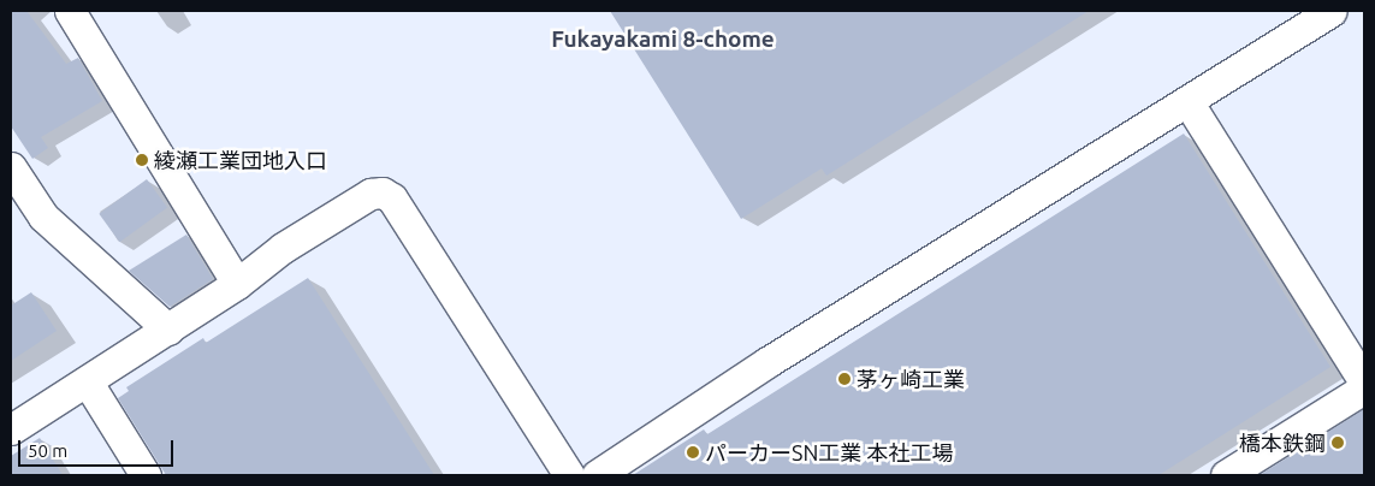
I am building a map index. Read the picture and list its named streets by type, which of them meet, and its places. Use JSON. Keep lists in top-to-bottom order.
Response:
{
  "districts": ["Fukayakami 8-chome"],
  "places": [
    "綾瀬工業団地入口",
    "茅ヶ崎工業",
    "橋本鉄鋼",
    "パーカーSN工業 本社工場"
  ],
  "scale_bar": "50 m"
}
